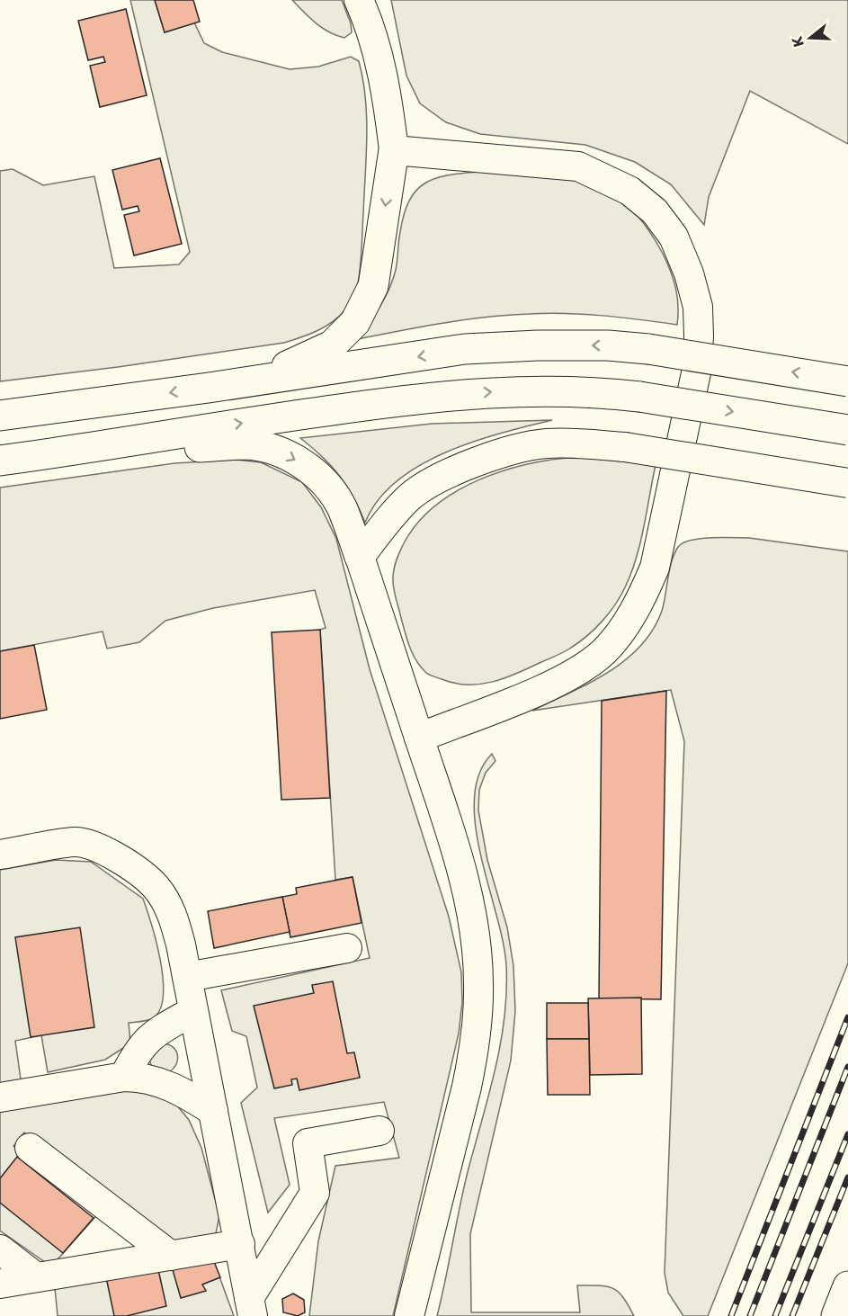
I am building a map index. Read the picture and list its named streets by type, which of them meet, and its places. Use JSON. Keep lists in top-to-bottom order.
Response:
{
  "north": "left"
}
